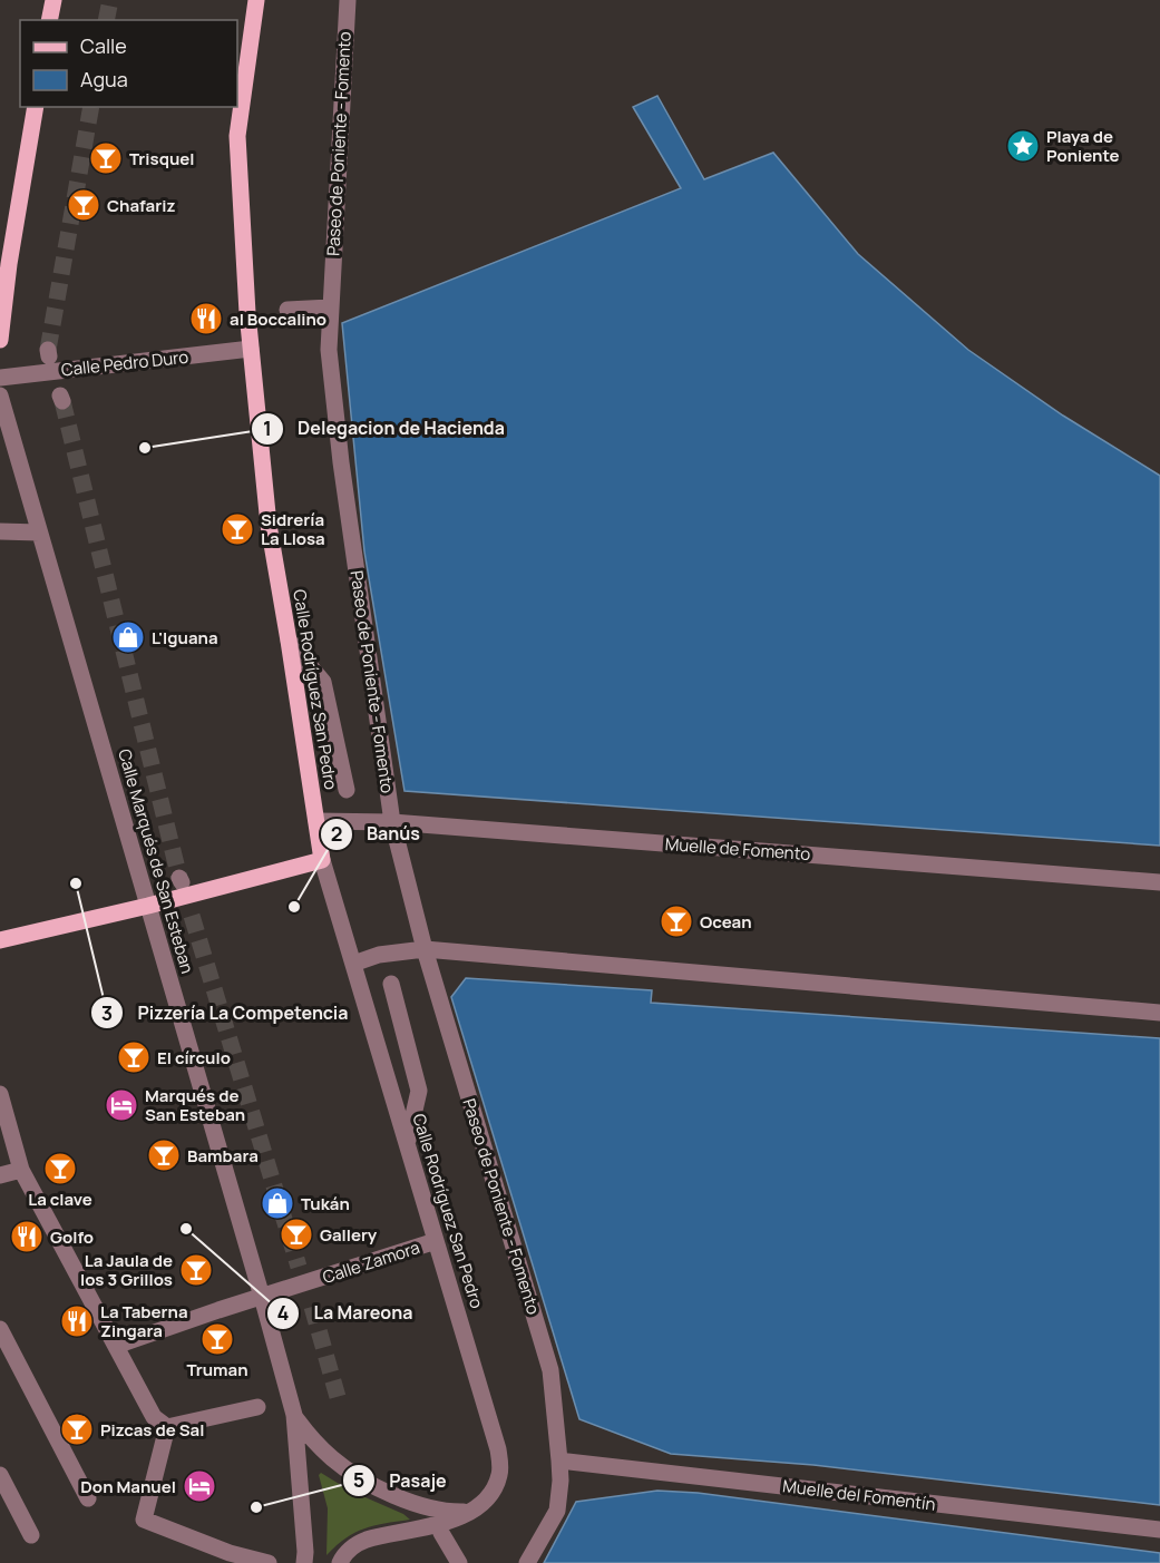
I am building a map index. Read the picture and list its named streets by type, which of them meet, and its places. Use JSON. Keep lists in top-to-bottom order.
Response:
{
  "streets": {
    "main road": ["Calle Rodríguez San Pedro"],
    "street": [
      "Paseo de Poniente - Fomento",
      "Calle Pedro Duro",
      "Muelle de Fomento",
      "Calle Marqués de San Esteban",
      "Calle Zamora",
      "Muelle del Fomentín"
    ]
  },
  "crossings": [
    ["Paseo de Poniente - Fomento", "Muelle de Fomento"],
    ["Paseo de Poniente - Fomento", "Muelle del Fomentín"],
    ["Calle Pedro Duro", "Calle Rodríguez San Pedro"],
    ["Calle Rodríguez San Pedro", "Muelle de Fomento"],
    ["Calle Rodríguez San Pedro", "Calle Marqués de San Esteban"],
    ["Calle Rodríguez San Pedro", "Calle Zamora"],
    ["Calle Marqués de San Esteban", "Calle Zamora"]
  ],
  "places": {
    "place": ["Playa de Poniente"],
    "bar": [
      "Trisquel",
      "Chafariz",
      "Sidrería La Llosa",
      "Ocean",
      "El círculo",
      "Bambara",
      "La clave",
      "Gallery",
      "La Jaula de los 3 Grillos",
      "Truman",
      "Pizcas de Sal"
    ],
    "restaurant": ["al Boccalino", "Golfo", "La Taberna Zingara"],
    "other": [
      "Delegacion de Hacienda",
      "Pizzería La Competencia",
      "Banús",
      "La Mareona",
      "Pasaje"
    ],
    "shop": ["L'Iguana", "Tukán"],
    "hotel": ["Marqués de San Esteban", "Don Manuel"]
  },
  "legend": ["Calle", "Agua"]
}
